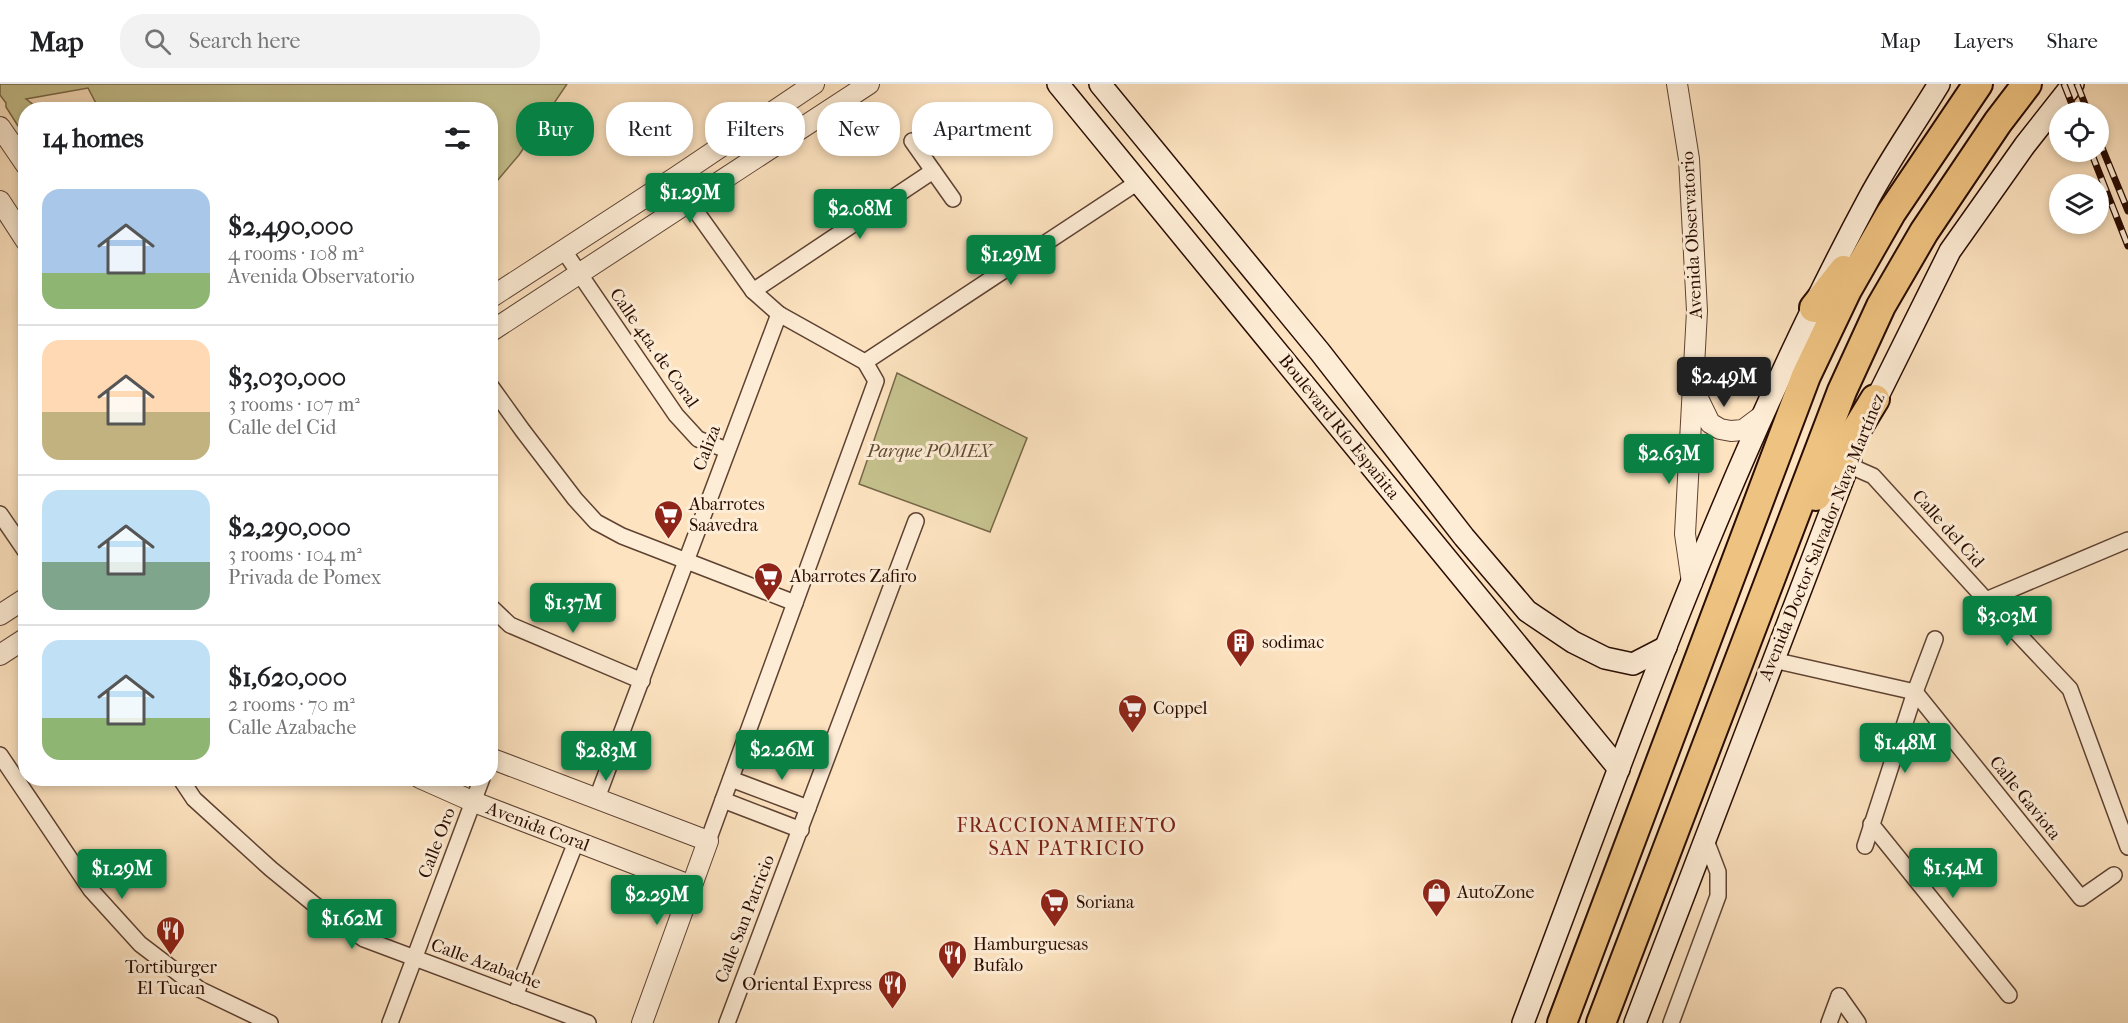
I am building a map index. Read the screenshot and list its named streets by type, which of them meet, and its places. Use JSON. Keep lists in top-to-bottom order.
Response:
{
  "streets": {
    "highway": ["Avenida Doctor Salvador Nava Martínez"],
    "main road": ["Boulevard Río Españita"],
    "street": [
      "Avenida Observatorio",
      "Calle 4ta. de Coral",
      "Caliza",
      "Calle del Cid",
      "Calle Gaviota",
      "Avenida Coral",
      "Calle Oro",
      "Calle San Patricio",
      "Calle Azabache"
    ]
  },
  "crossings": [
    ["Calle 4ta. de Coral", "Caliza"],
    ["Calle del Cid", "Avenida Doctor Salvador Nava Martínez"],
    ["Avenida Coral", "Calle Oro"],
    ["Calle Oro", "Calle Azabache"]
  ],
  "districts": ["FRACCIONAMIENTO SAN PATRICIO"],
  "parks": ["Parque POMEX"],
  "places": {
    "supermarket": [
      "Abarrotes Saavedra",
      "Abarrotes Zafiro",
      "Coppel",
      "Soriana"
    ],
    "building": ["sodimac"],
    "shop": ["AutoZone"],
    "restaurant": ["Tortiburger El Tucan", "Hamburguesas Bufalo", "Oriental Express"]
  },
  "page": {
    "header": "Map",
    "search": "Search here",
    "nav": ["Map", "Layers", "Share"],
    "chip": [
      "Buy",
      "Rent",
      "Filters",
      "New",
      "Apartment"
    ],
    "heading": "14 homes",
    "price": [
      "$1.29M",
      "$2.08M",
      "$1.29M",
      "$2.49M",
      "$2.63M",
      "$1.37M",
      "$3.03M",
      "$1.48M",
      "$2.26M",
      "$2.83M",
      "$1.54M",
      "$1.29M",
      "$2.29M",
      "$1.62M"
    ],
    "list": [
      {
        "name": "$2,490,000",
        "note": "4 rooms · 108 m² · Avenida Observatorio"
      },
      {
        "name": "$3,030,000",
        "note": "3 rooms · 107 m² · Calle del Cid"
      },
      {
        "name": "$2,290,000",
        "note": "3 rooms · 104 m² · Privada de Pomex"
      },
      {
        "name": "$1,620,000",
        "note": "2 rooms · 70 m² · Calle Azabache"
      }
    ]
  }
}
